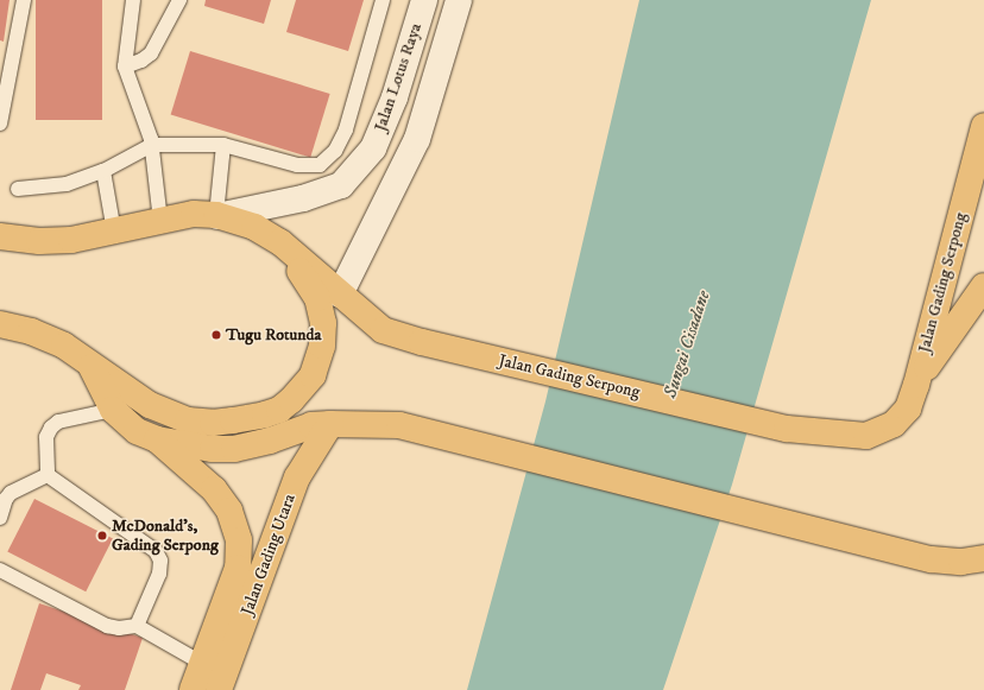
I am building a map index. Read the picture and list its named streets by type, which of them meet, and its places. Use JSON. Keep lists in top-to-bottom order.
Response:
{
  "streets": {
    "main road": ["Jalan Gading Serpong", "Jalan Gading Utara"],
    "street": ["Jalan Lotus Raya"]
  },
  "crossings": [
    ["Jalan Lotus Raya", "Jalan Gading Serpong"]
  ],
  "water": ["Sungai Cisadane"],
  "places": ["Tugu Rotunda", "McDonald's, Gading Serpong"]
}
